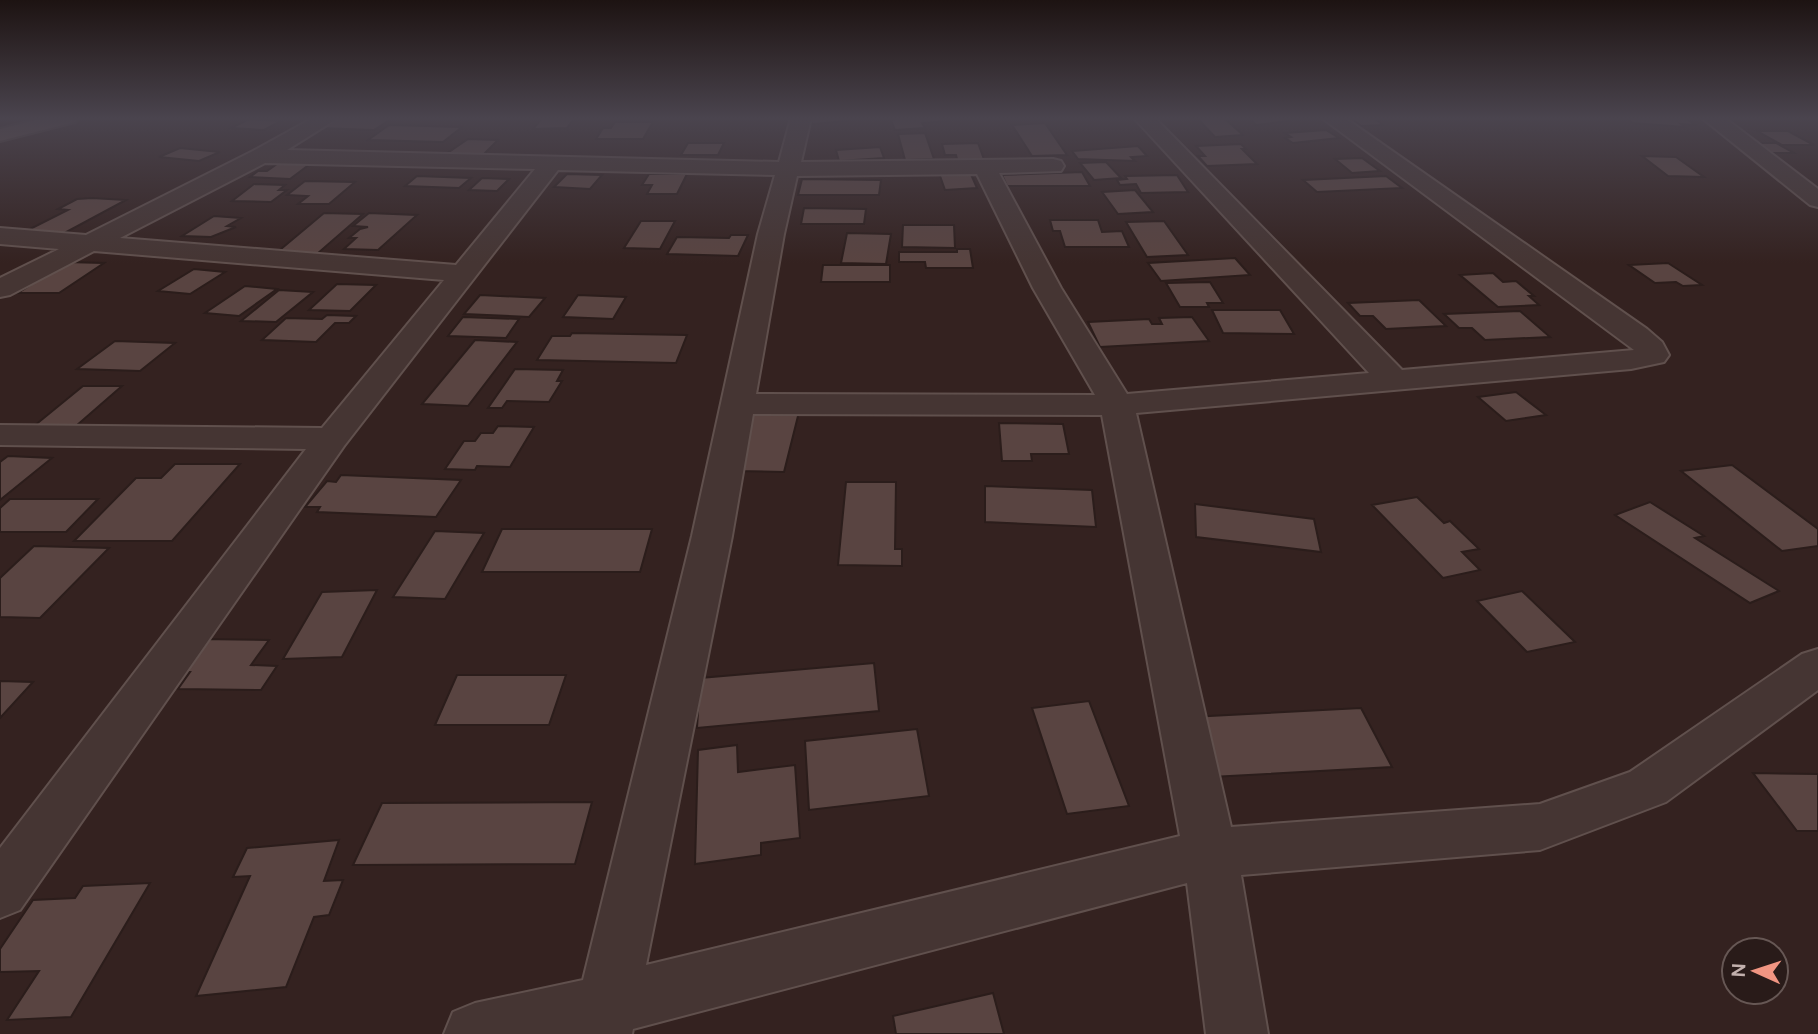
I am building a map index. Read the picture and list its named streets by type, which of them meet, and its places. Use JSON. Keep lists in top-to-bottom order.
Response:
{
  "north": "left"
}
